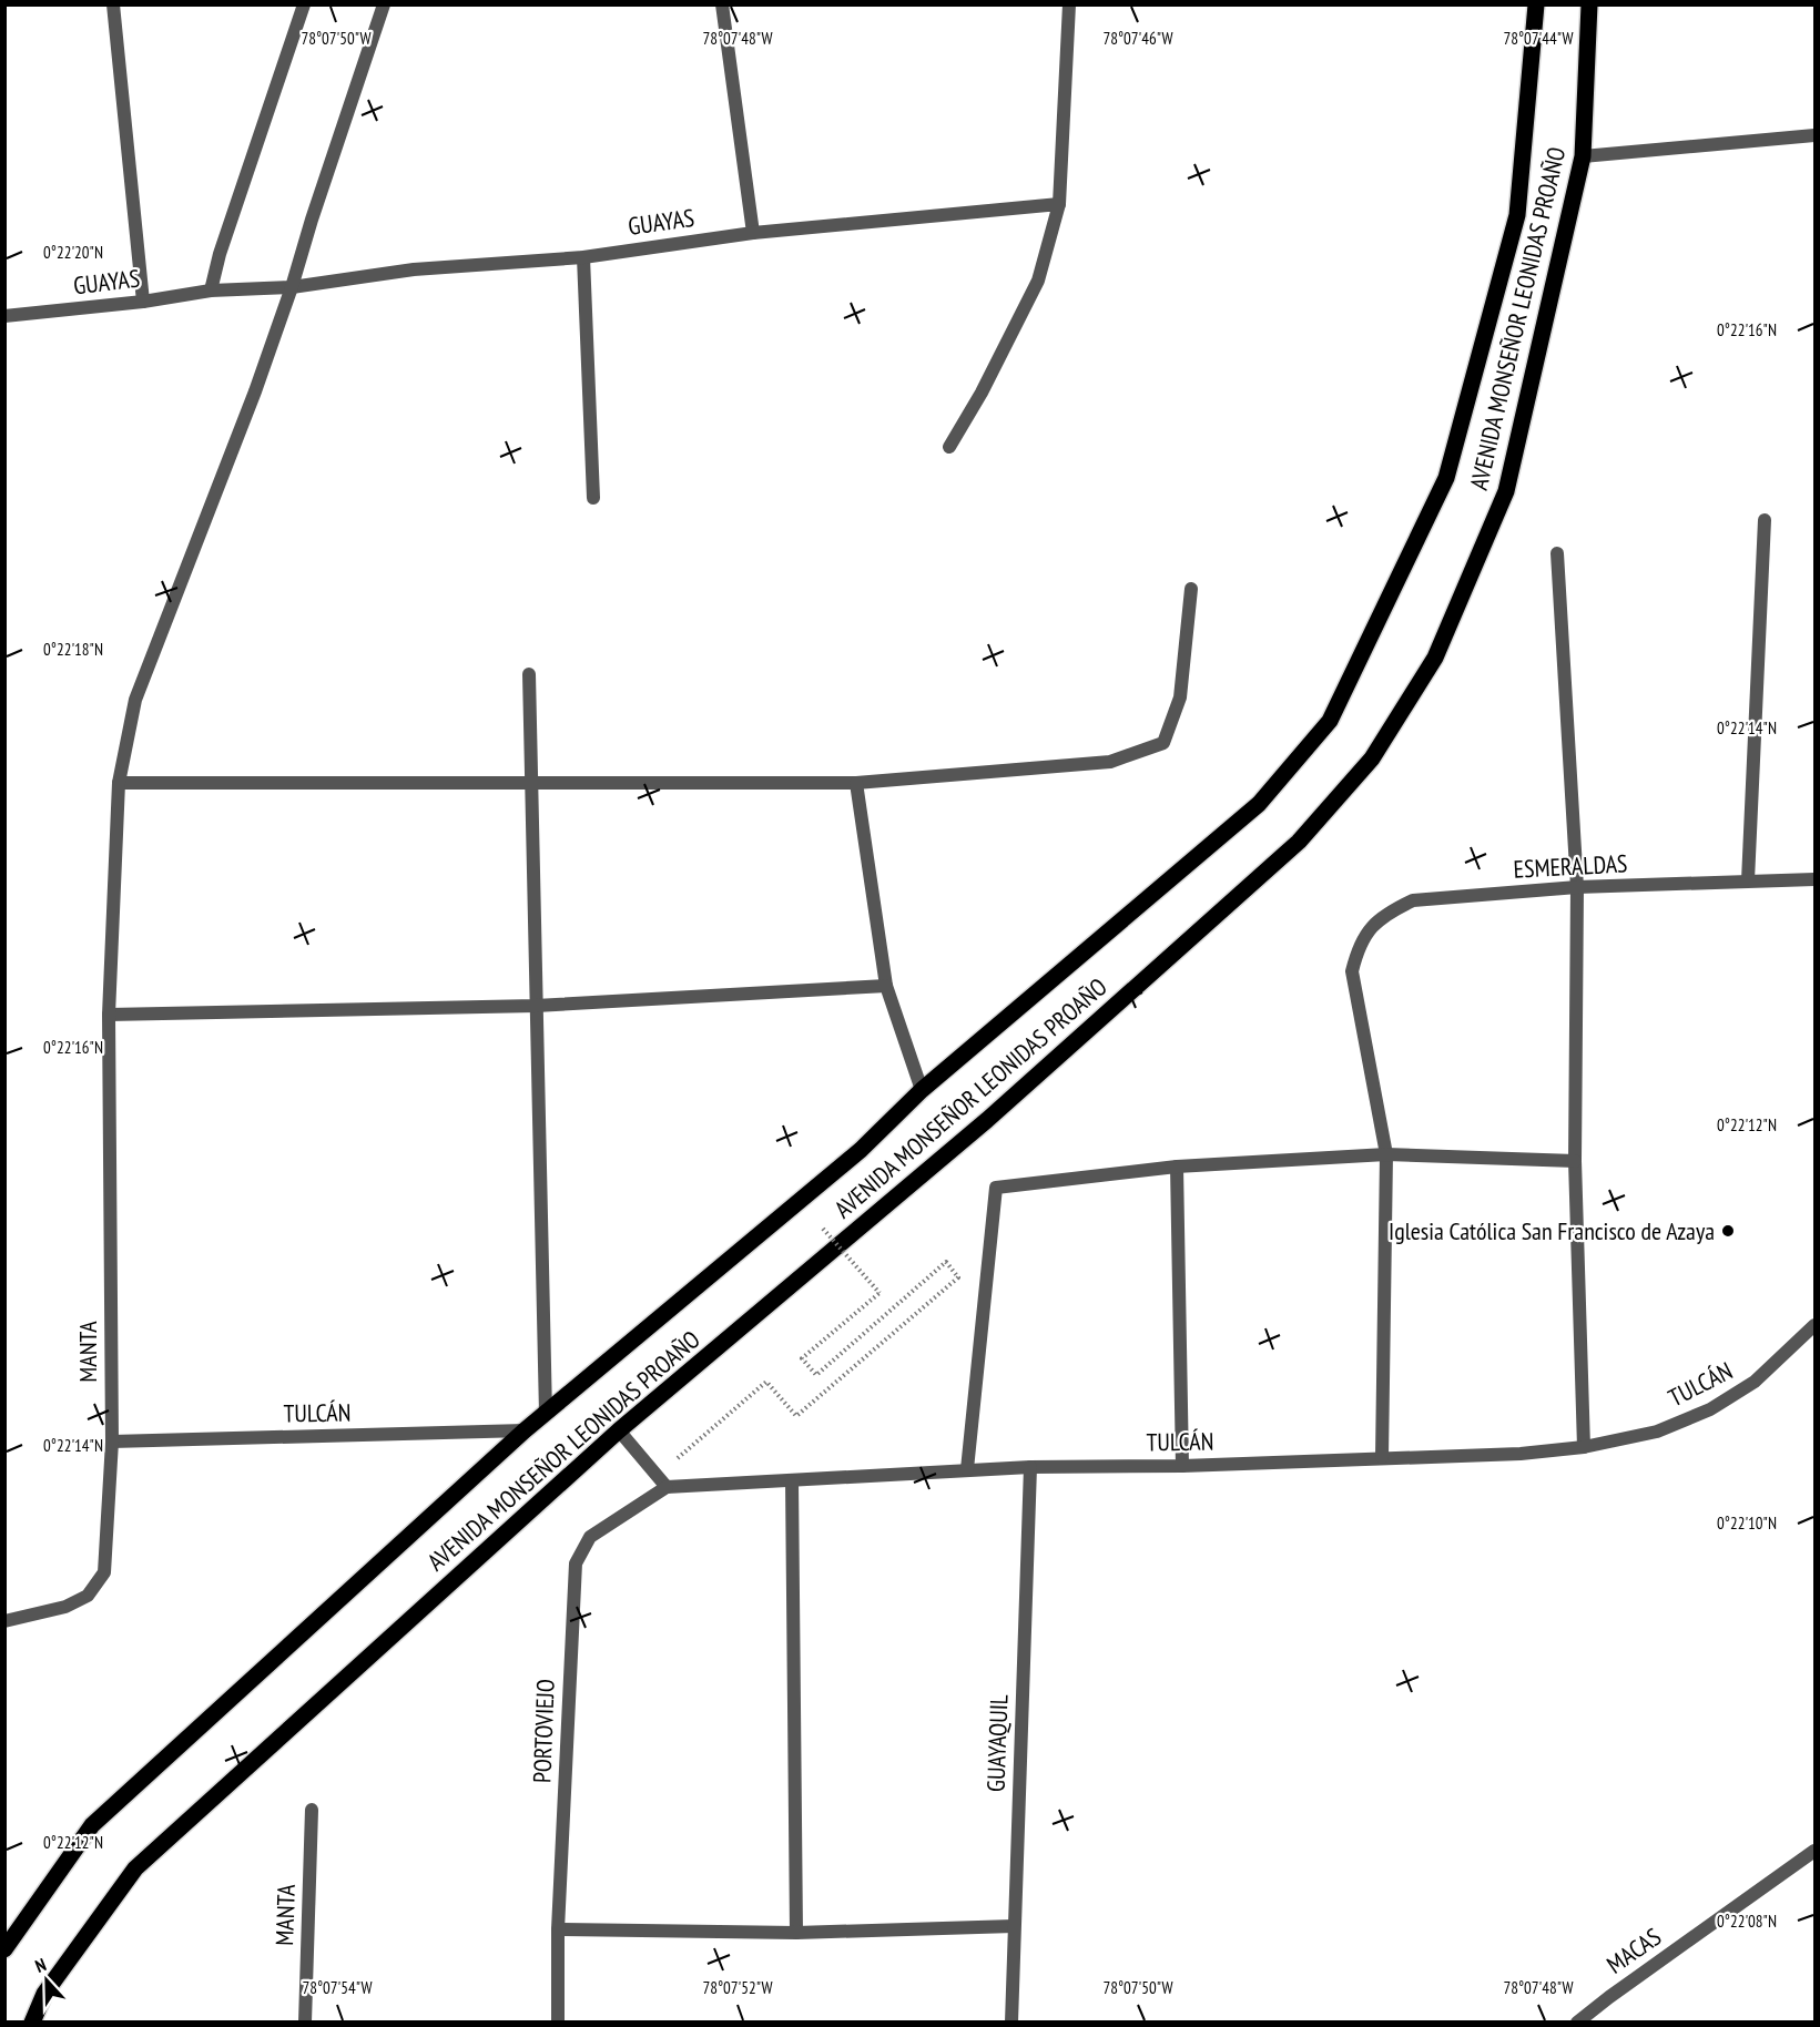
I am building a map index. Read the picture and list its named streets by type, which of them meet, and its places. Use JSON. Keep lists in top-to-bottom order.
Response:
{
  "streets": {
    "main road": ["AVENIDA MONSEÑOR LEONIDAS PROAÑO"],
    "street": [
      "GUAYAS",
      "ESMERALDAS",
      "MANTA",
      "TULCÁN",
      "PORTOVIEJO",
      "GUAYAQUIL",
      "MACAS"
    ]
  },
  "crossings": [
    ["GUAYAS", "MANTA"],
    ["AVENIDA MONSEÑOR LEONIDAS PROAÑO", "TULCÁN"],
    ["ESMERALDAS", "TULCÁN"],
    ["MANTA", "TULCÁN"],
    ["TULCÁN", "PORTOVIEJO"],
    ["TULCÁN", "GUAYAQUIL"]
  ],
  "places": ["Iglesia Católica San Francisco de Azaya"],
  "north": "top",
  "coordinates": [
    "78°07'50\"W",
    "78°07'48\"W",
    "78°07'44\"W",
    "78°07'46\"W",
    "0°22'20\"N",
    "0°22'16\"N",
    "0°22'18\"N",
    "0°22'14\"N",
    "0°22'12\"N",
    "0°22'10\"N",
    "0°22'08\"N",
    "78°07'54\"W",
    "78°07'52\"W"
  ]
}
